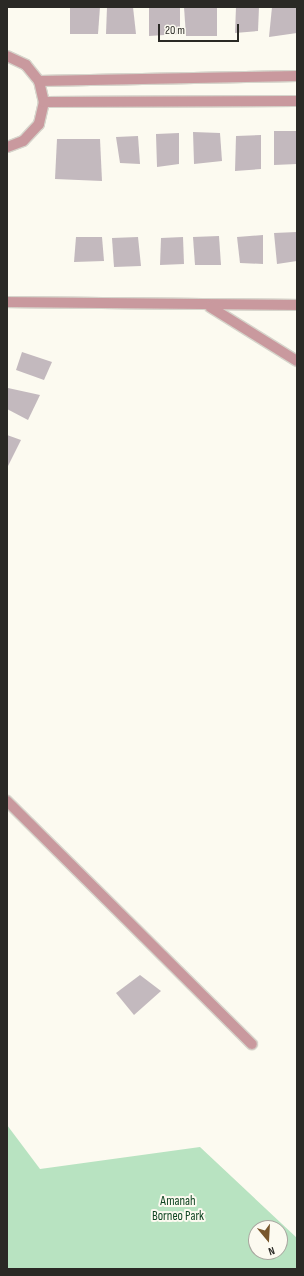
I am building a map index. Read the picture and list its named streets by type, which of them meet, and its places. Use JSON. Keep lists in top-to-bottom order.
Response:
{
  "parks": ["Amanah Borneo Park"],
  "scale_bar": "20 m",
  "north": "bottom"
}
